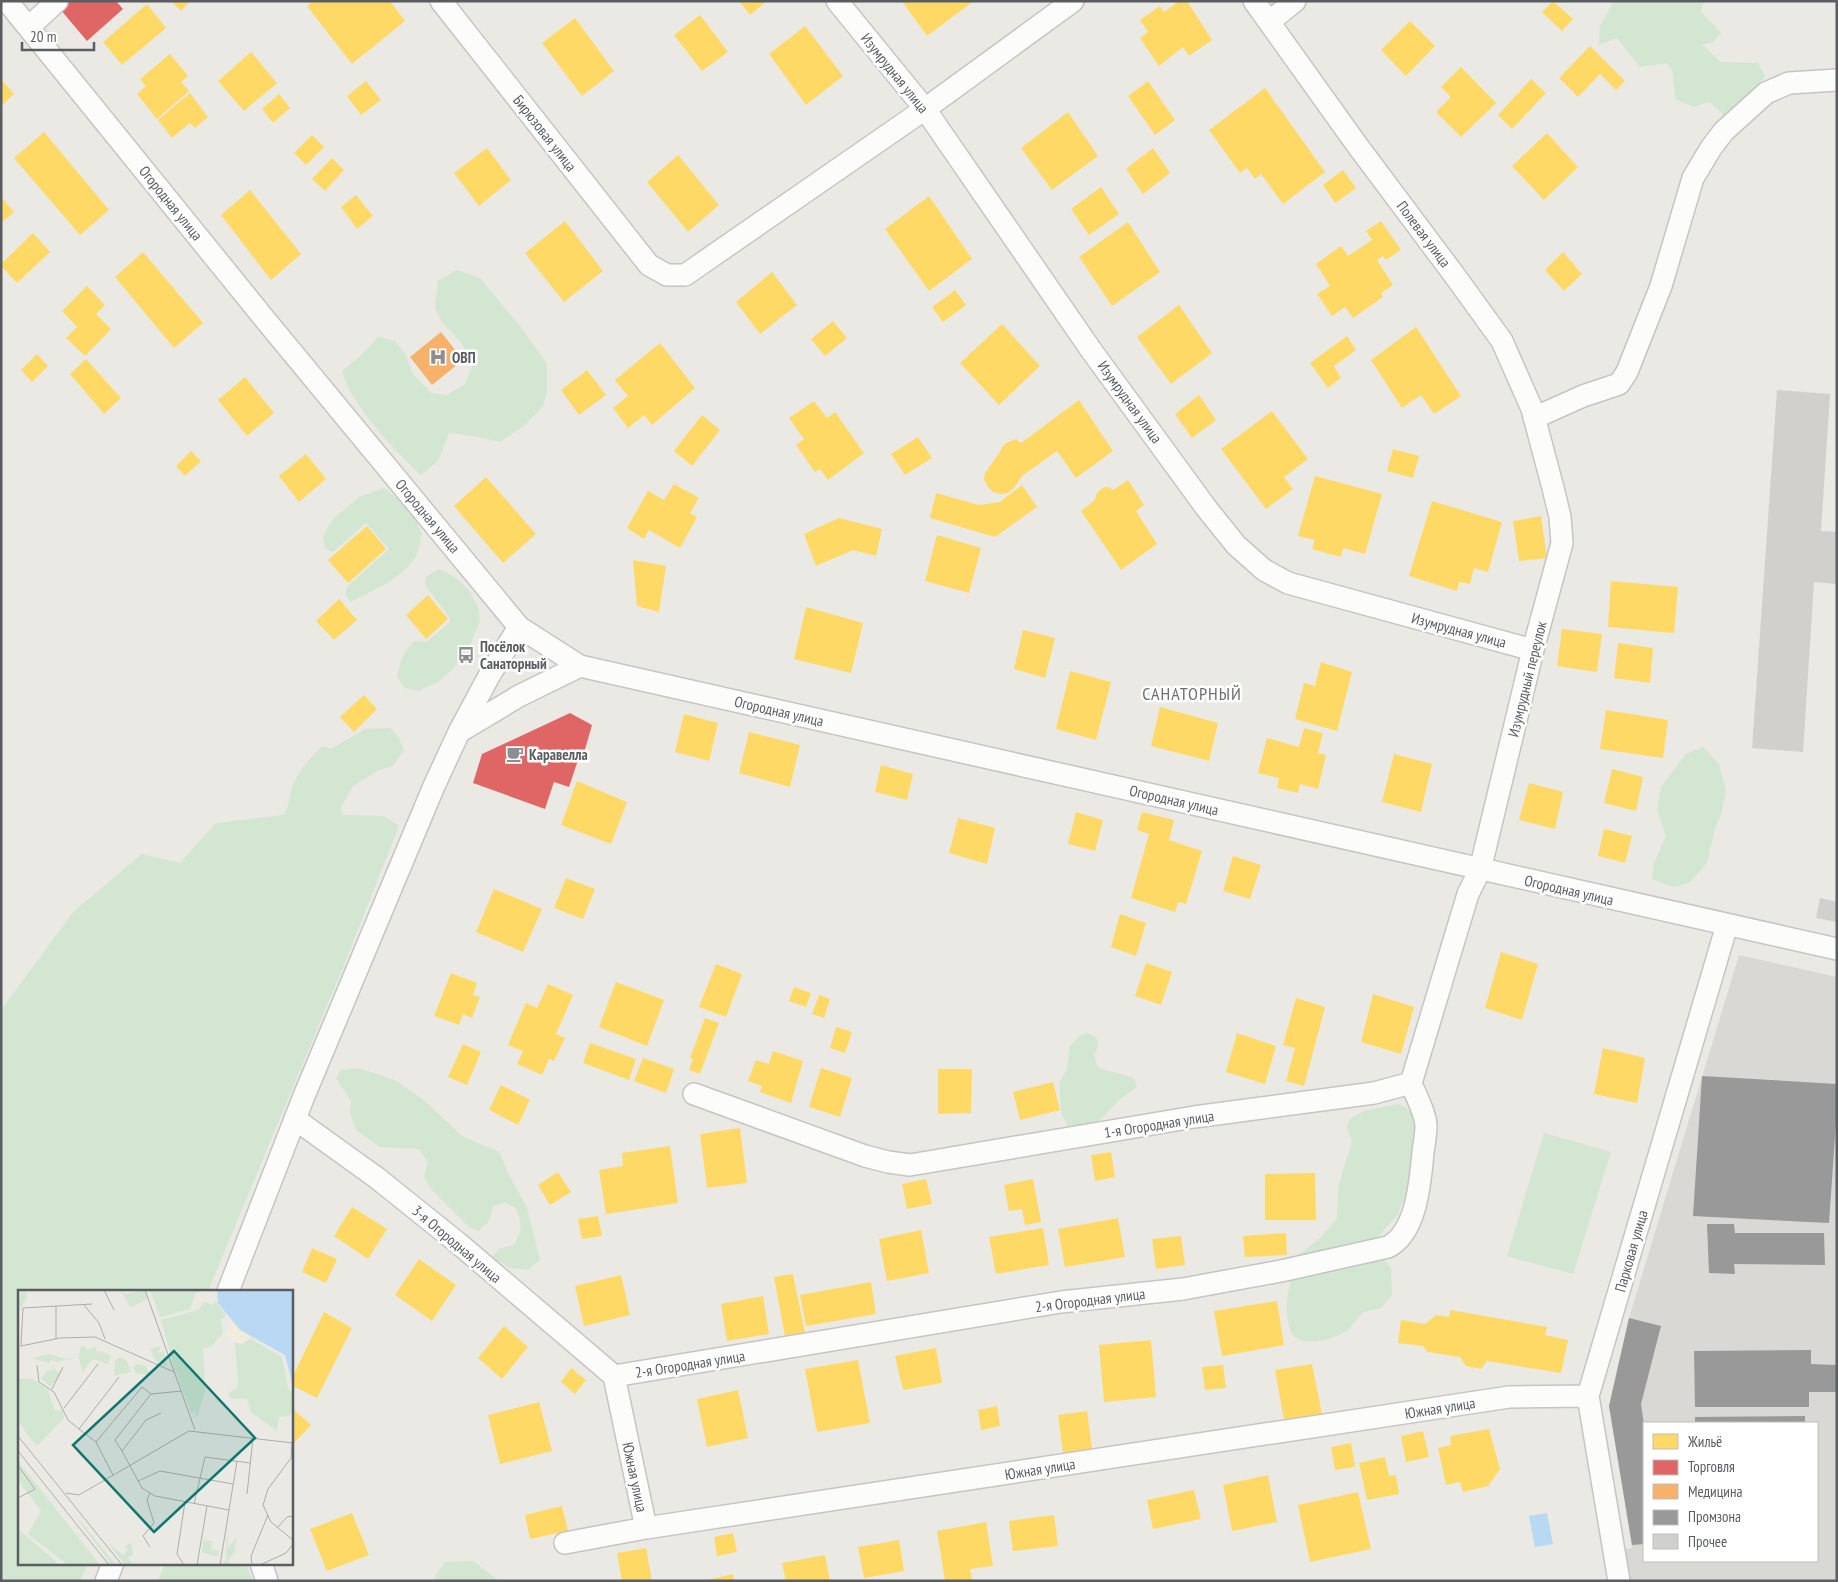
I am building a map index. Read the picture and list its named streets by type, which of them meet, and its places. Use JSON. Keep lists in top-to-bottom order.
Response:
{
  "streets": {
    "street": [
      "Изумрудная улица",
      "Бирюзовая улица",
      "Огородная улица",
      "Полевая улица",
      "Изумрудный переулок",
      "1-я Огородная улица",
      "3-я Огородная улица",
      "Парковая улица",
      "2-я Огородная улица",
      "Южная улица"
    ]
  },
  "crossings": [
    ["Изумрудная улица", "Бирюзовая улица"],
    ["Изумрудная улица", "Изумрудный переулок"],
    ["Огородная улица", "Изумрудный переулок"],
    ["Огородная улица", "Парковая улица"],
    ["Полевая улица", "Изумрудный переулок"],
    ["1-я Огородная улица", "2-я Огородная улица"],
    ["3-я Огородная улица", "2-я Огородная улица"],
    ["3-я Огородная улица", "Южная улица"],
    ["Парковая улица", "Южная улица"],
    ["2-я Огородная улица", "Южная улица"]
  ],
  "districts": ["САНАТОРНЫЙ"],
  "places": {
    "hospital": ["ОВП"],
    "bus stop": ["Посёлок Санаторный"],
    "cafe": ["Каравелла"]
  },
  "legend": [
    "Жильё",
    "Торговля",
    "Медицина",
    "Промзона",
    "Прочее"
  ],
  "scale_bar": "20 m"
}
